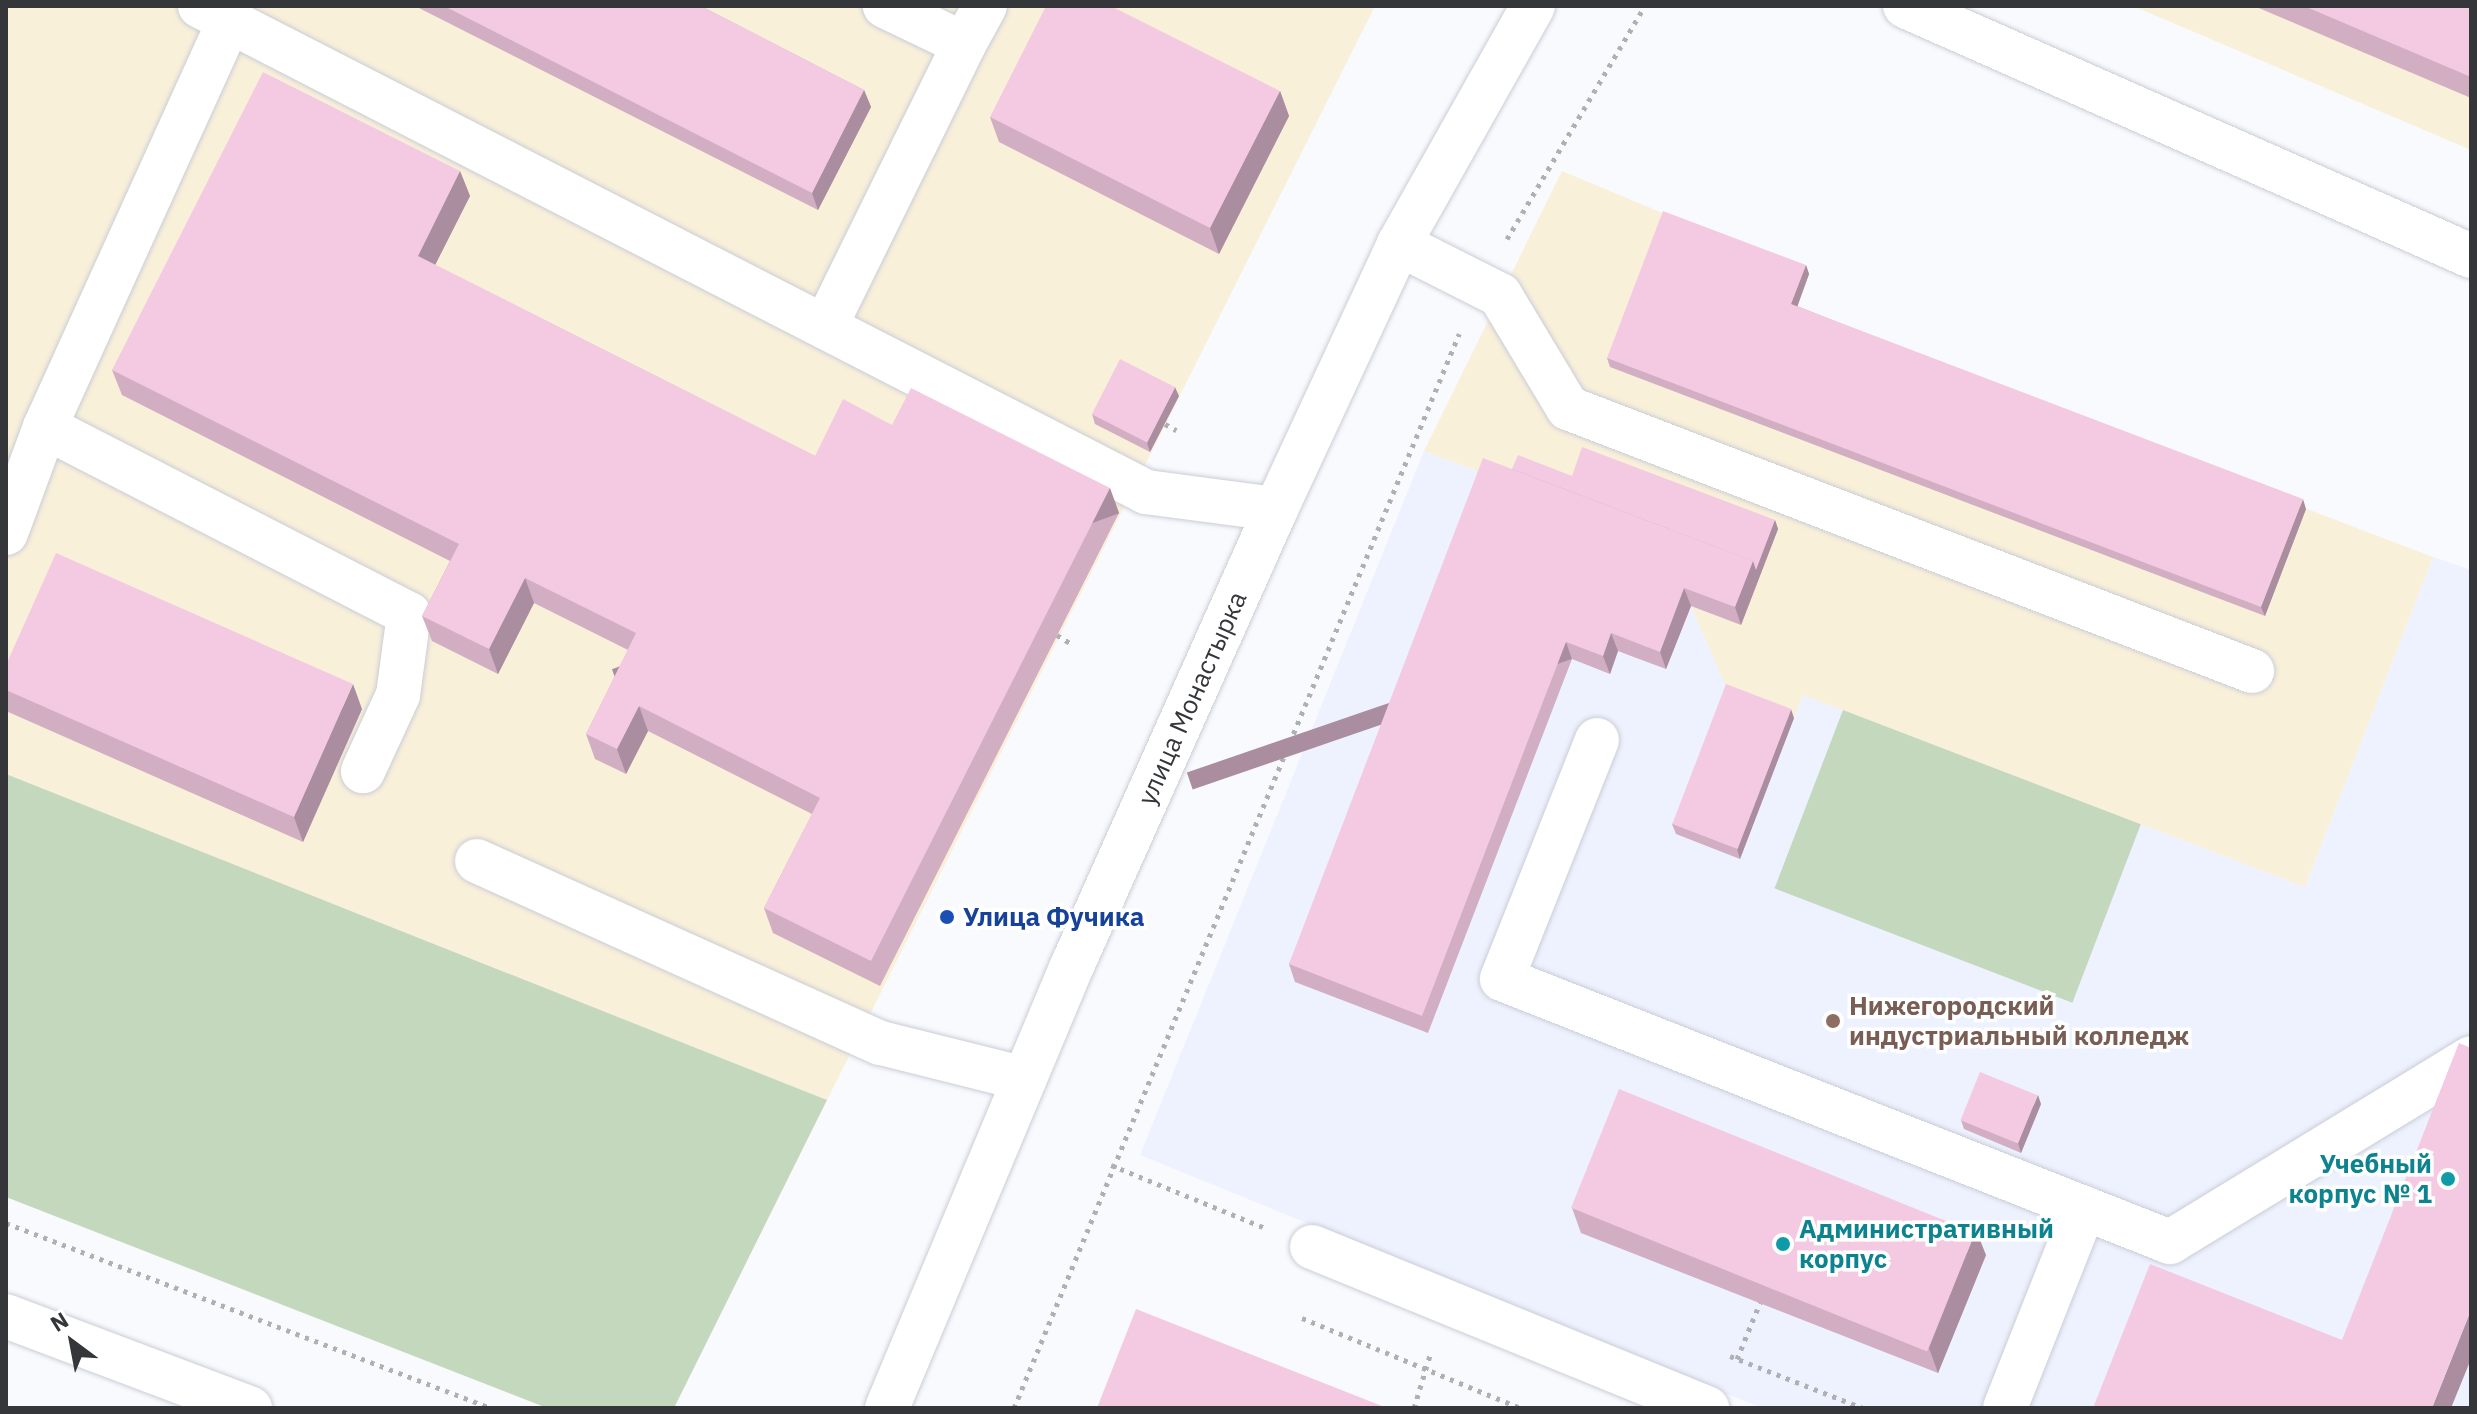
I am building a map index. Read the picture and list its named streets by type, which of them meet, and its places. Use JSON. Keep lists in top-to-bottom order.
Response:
{
  "streets": {
    "street": ["улица Монастырка"]
  },
  "places": [
    "Улица Фучика",
    "Нижегородский индустриальный колледж",
    "Учебный корпус № 1",
    "Административный корпус"
  ],
  "north": "top left"
}
